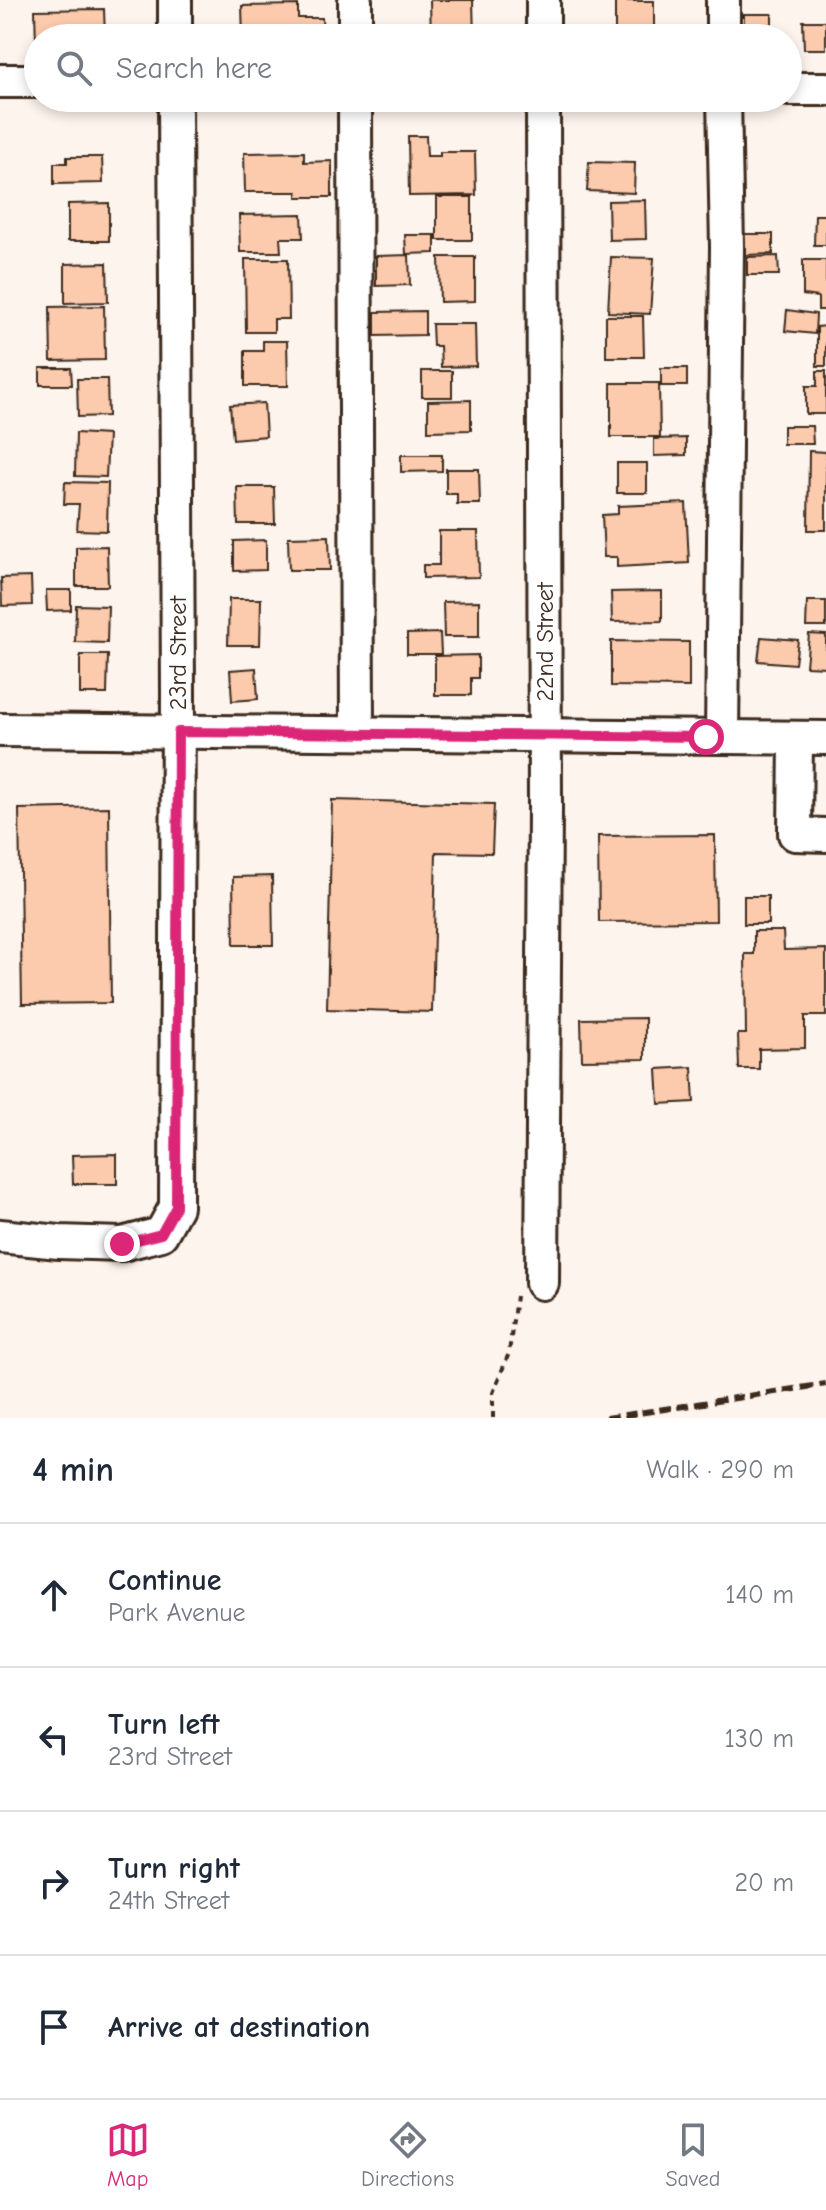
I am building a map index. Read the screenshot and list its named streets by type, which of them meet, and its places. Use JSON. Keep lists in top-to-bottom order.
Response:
{
  "streets": {
    "street": ["22nd Street", "23rd Street"]
  },
  "page": {
    "search": "Search here",
    "heading": ["4 min", "Walk · 290 m"],
    "list": [
      ["Continue", "Park Avenue", "140 m"],
      ["Turn left", "23rd Street", "130 m"],
      ["Turn right", "24th Street", "20 m"],
      "Arrive at destination"
    ],
    "nav": ["Map", "Directions", "Saved"]
  }
}
